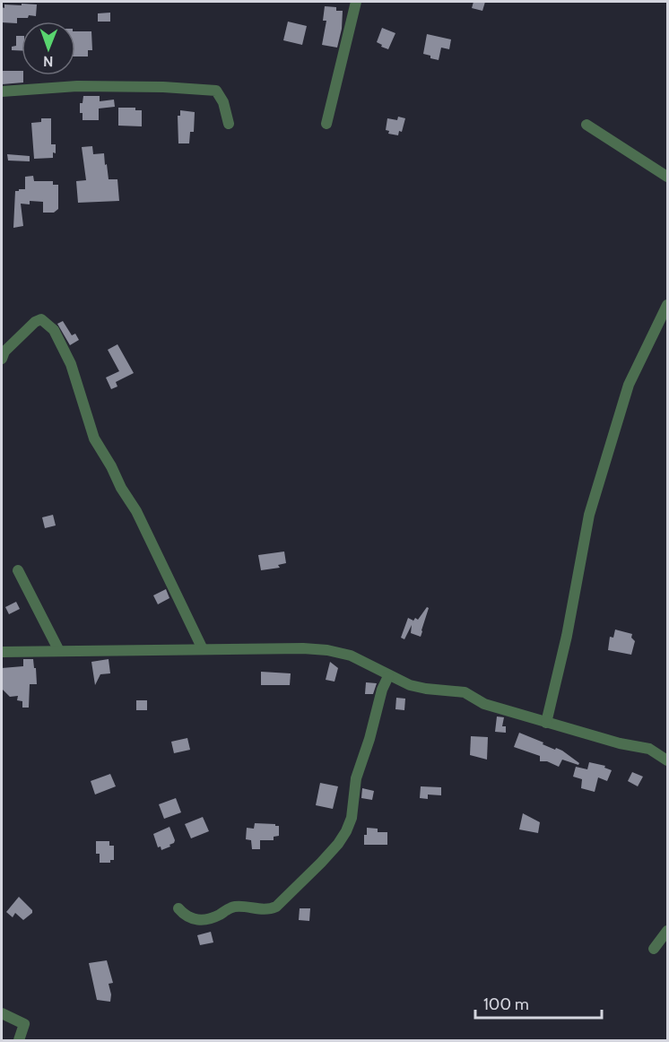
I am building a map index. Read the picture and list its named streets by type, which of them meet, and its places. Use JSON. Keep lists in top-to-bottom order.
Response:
{
  "scale_bar": "100 m",
  "north": "bottom"
}
